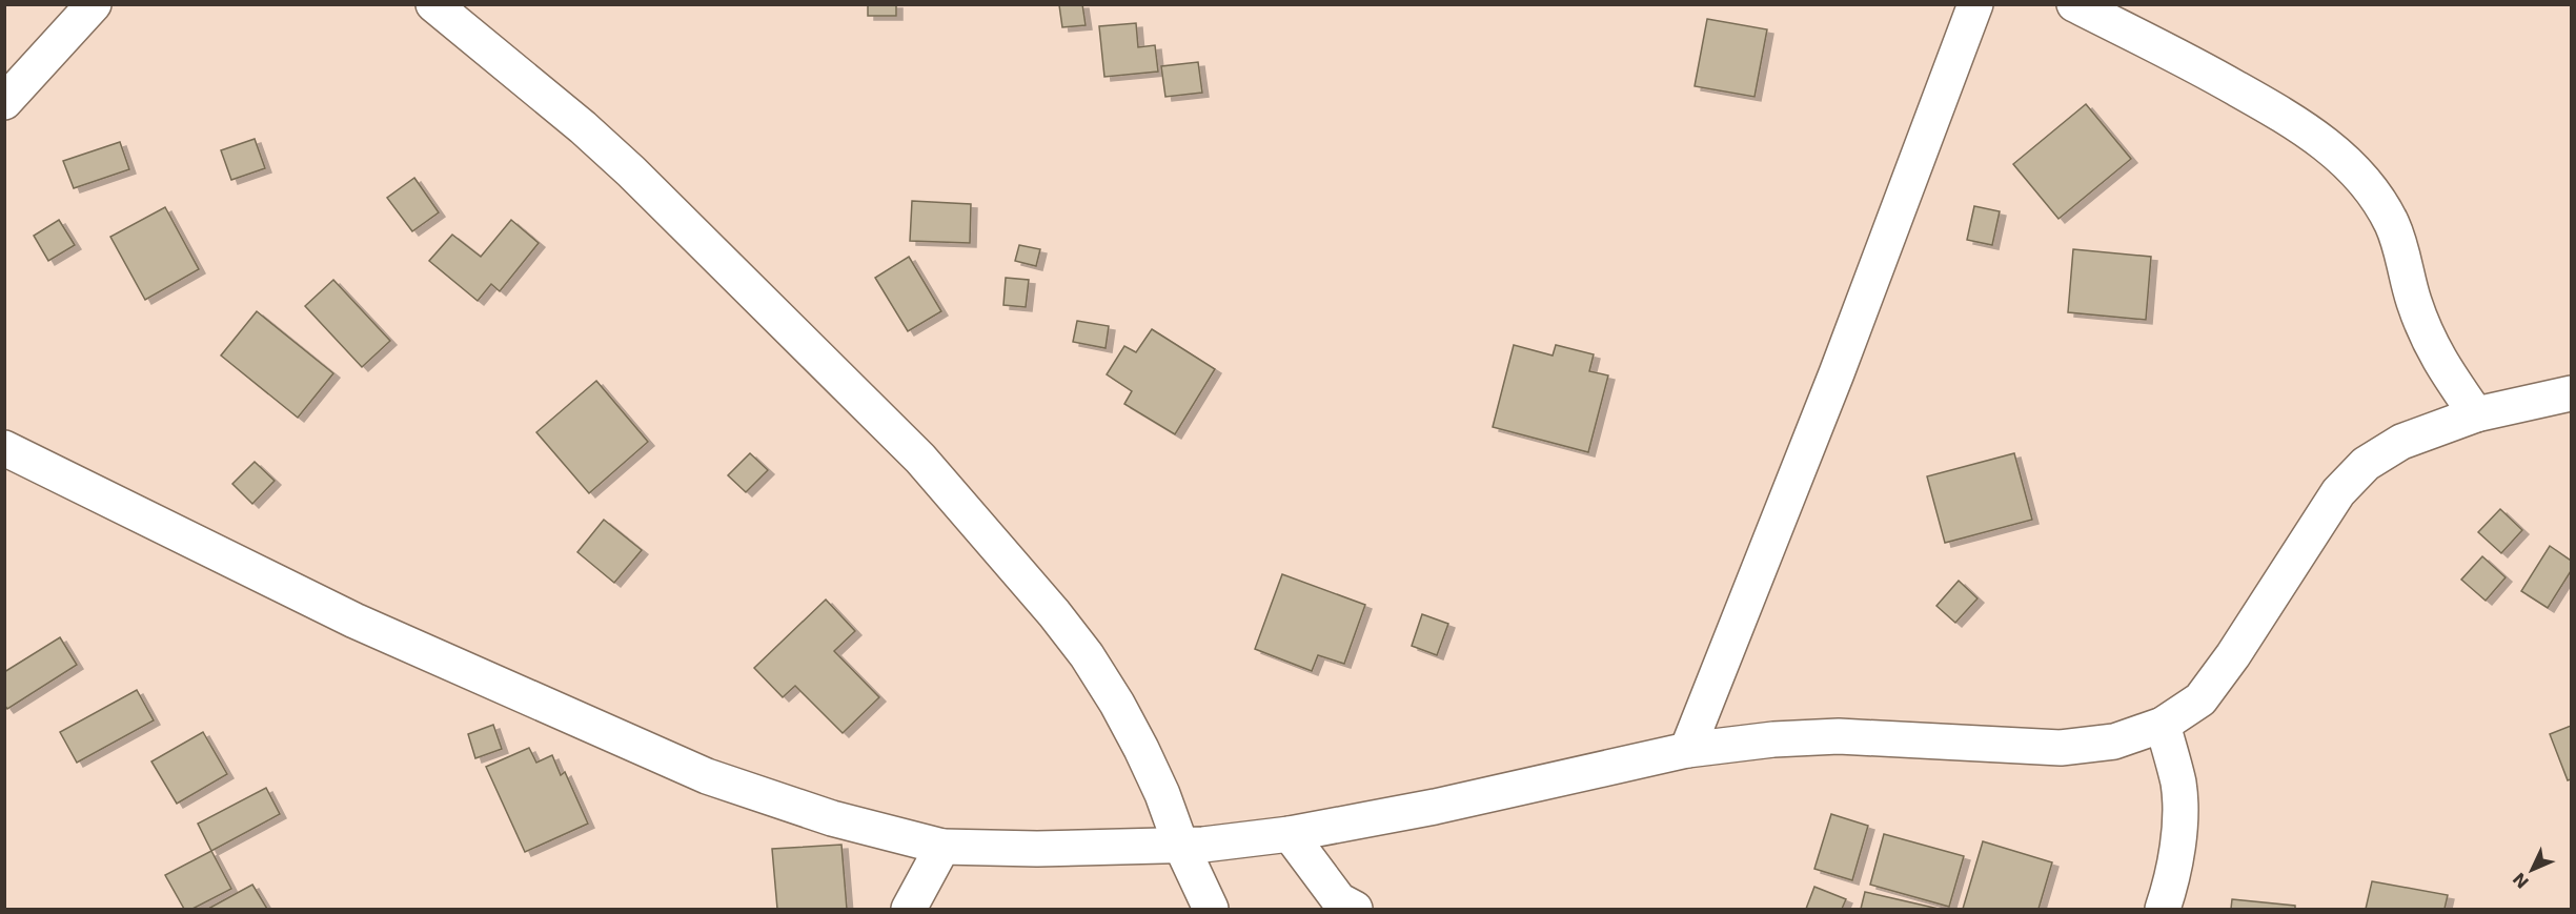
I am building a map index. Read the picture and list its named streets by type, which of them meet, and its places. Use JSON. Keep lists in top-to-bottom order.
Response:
{
  "north": "bottom left"
}
